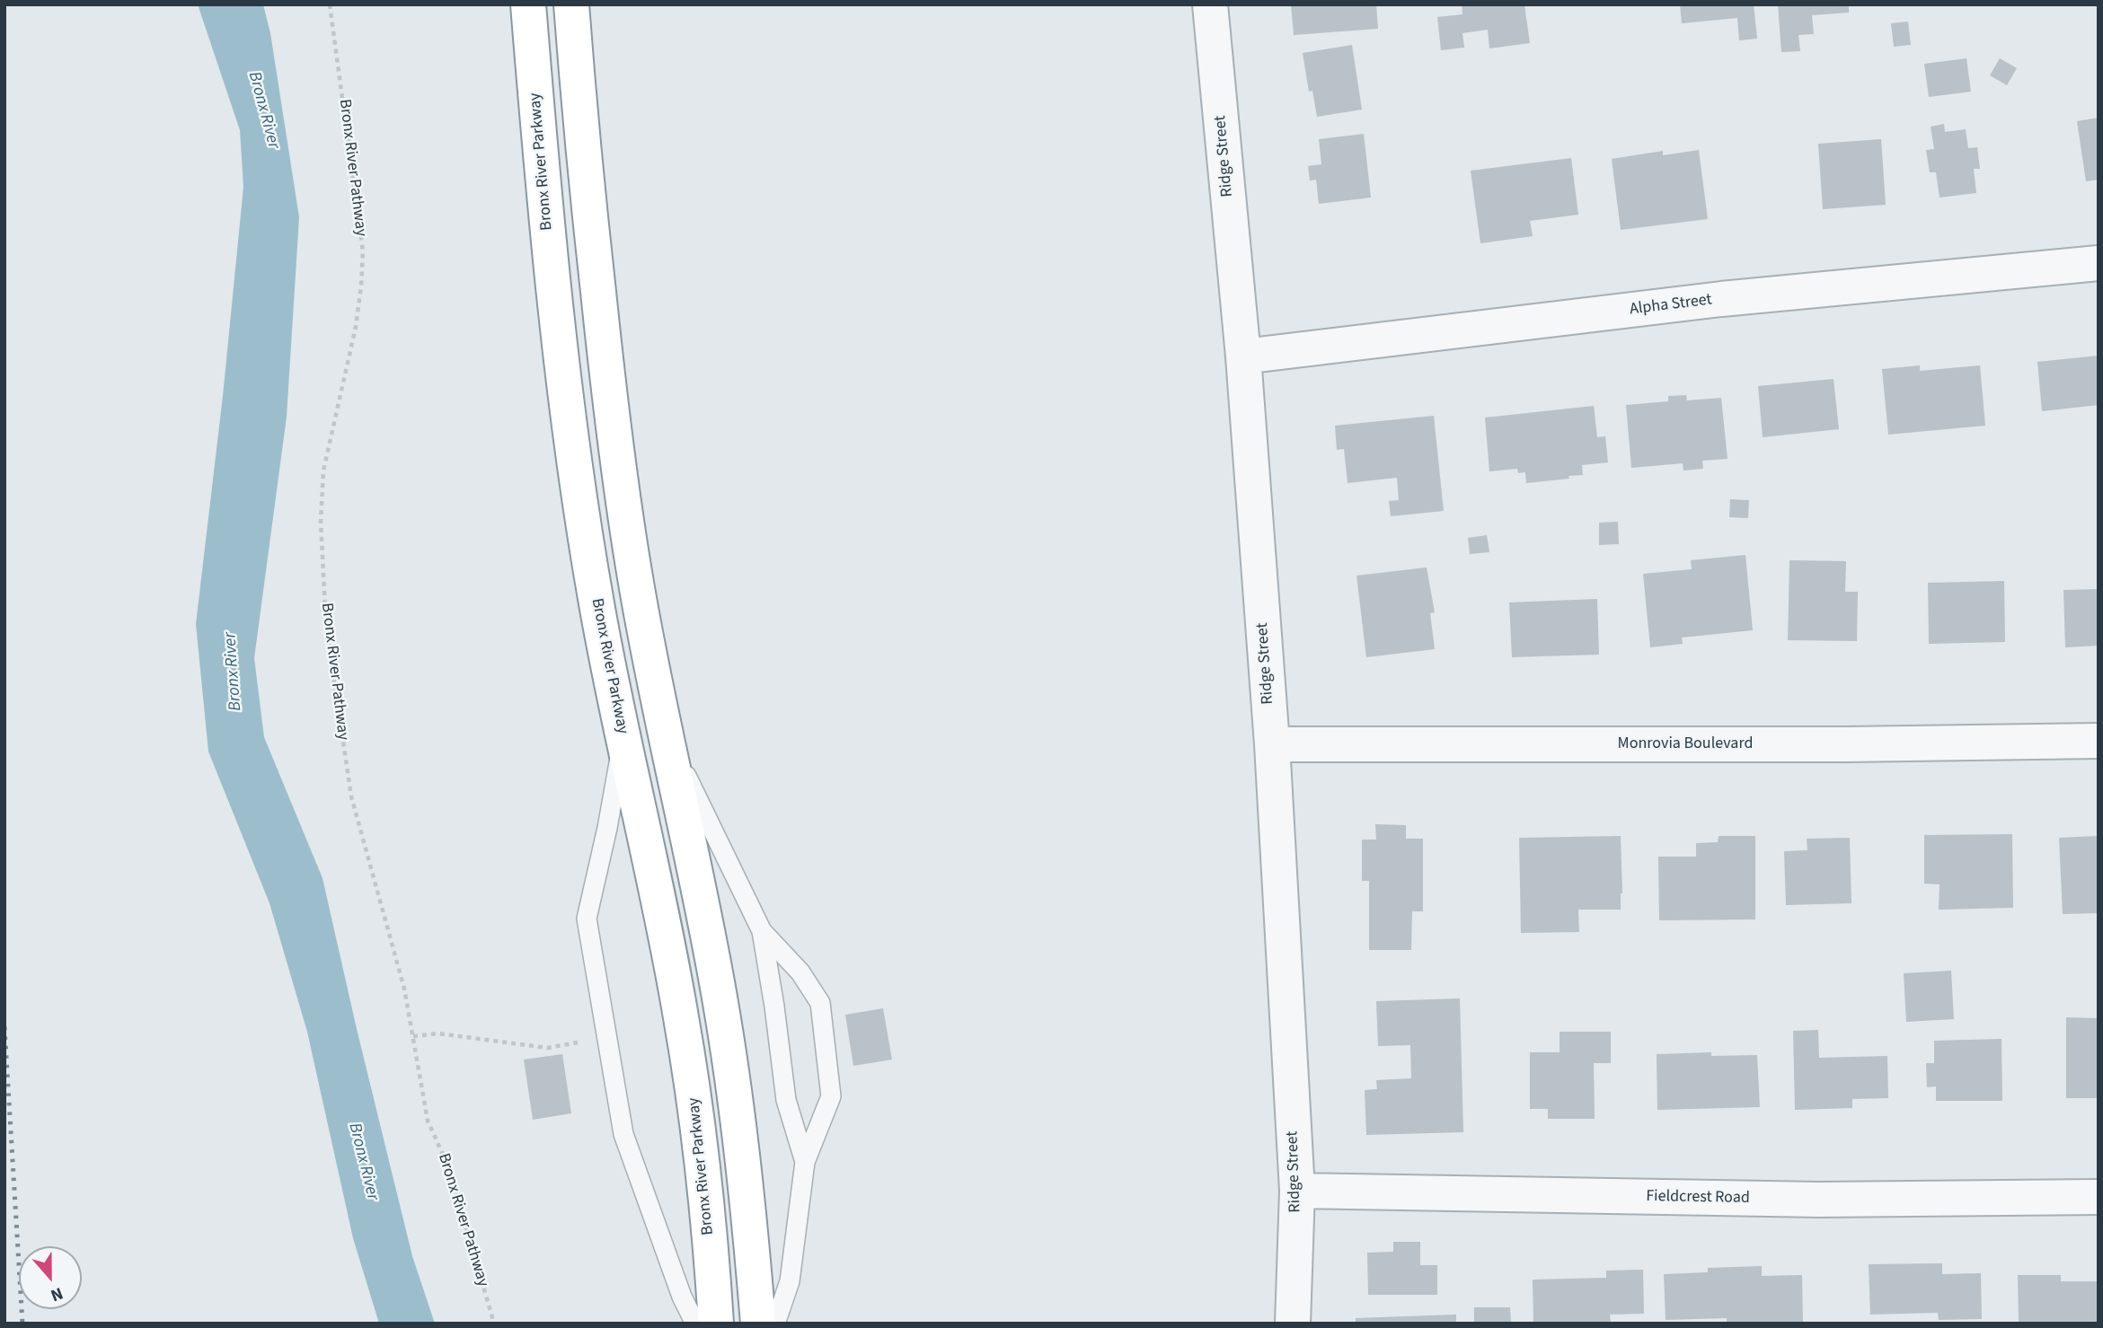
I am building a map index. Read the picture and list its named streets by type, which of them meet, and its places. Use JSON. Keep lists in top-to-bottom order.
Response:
{
  "streets": {
    "highway": ["Bronx River Parkway"],
    "street": [
      "Ridge Street",
      "Alpha Street",
      "Monrovia Boulevard",
      "Fieldcrest Road"
    ],
    "path": ["Bronx River Pathway"]
  },
  "crossings": [
    ["Ridge Street", "Alpha Street"],
    ["Ridge Street", "Monrovia Boulevard"],
    ["Ridge Street", "Fieldcrest Road"]
  ],
  "water": ["Bronx River"],
  "north": "bottom"
}
